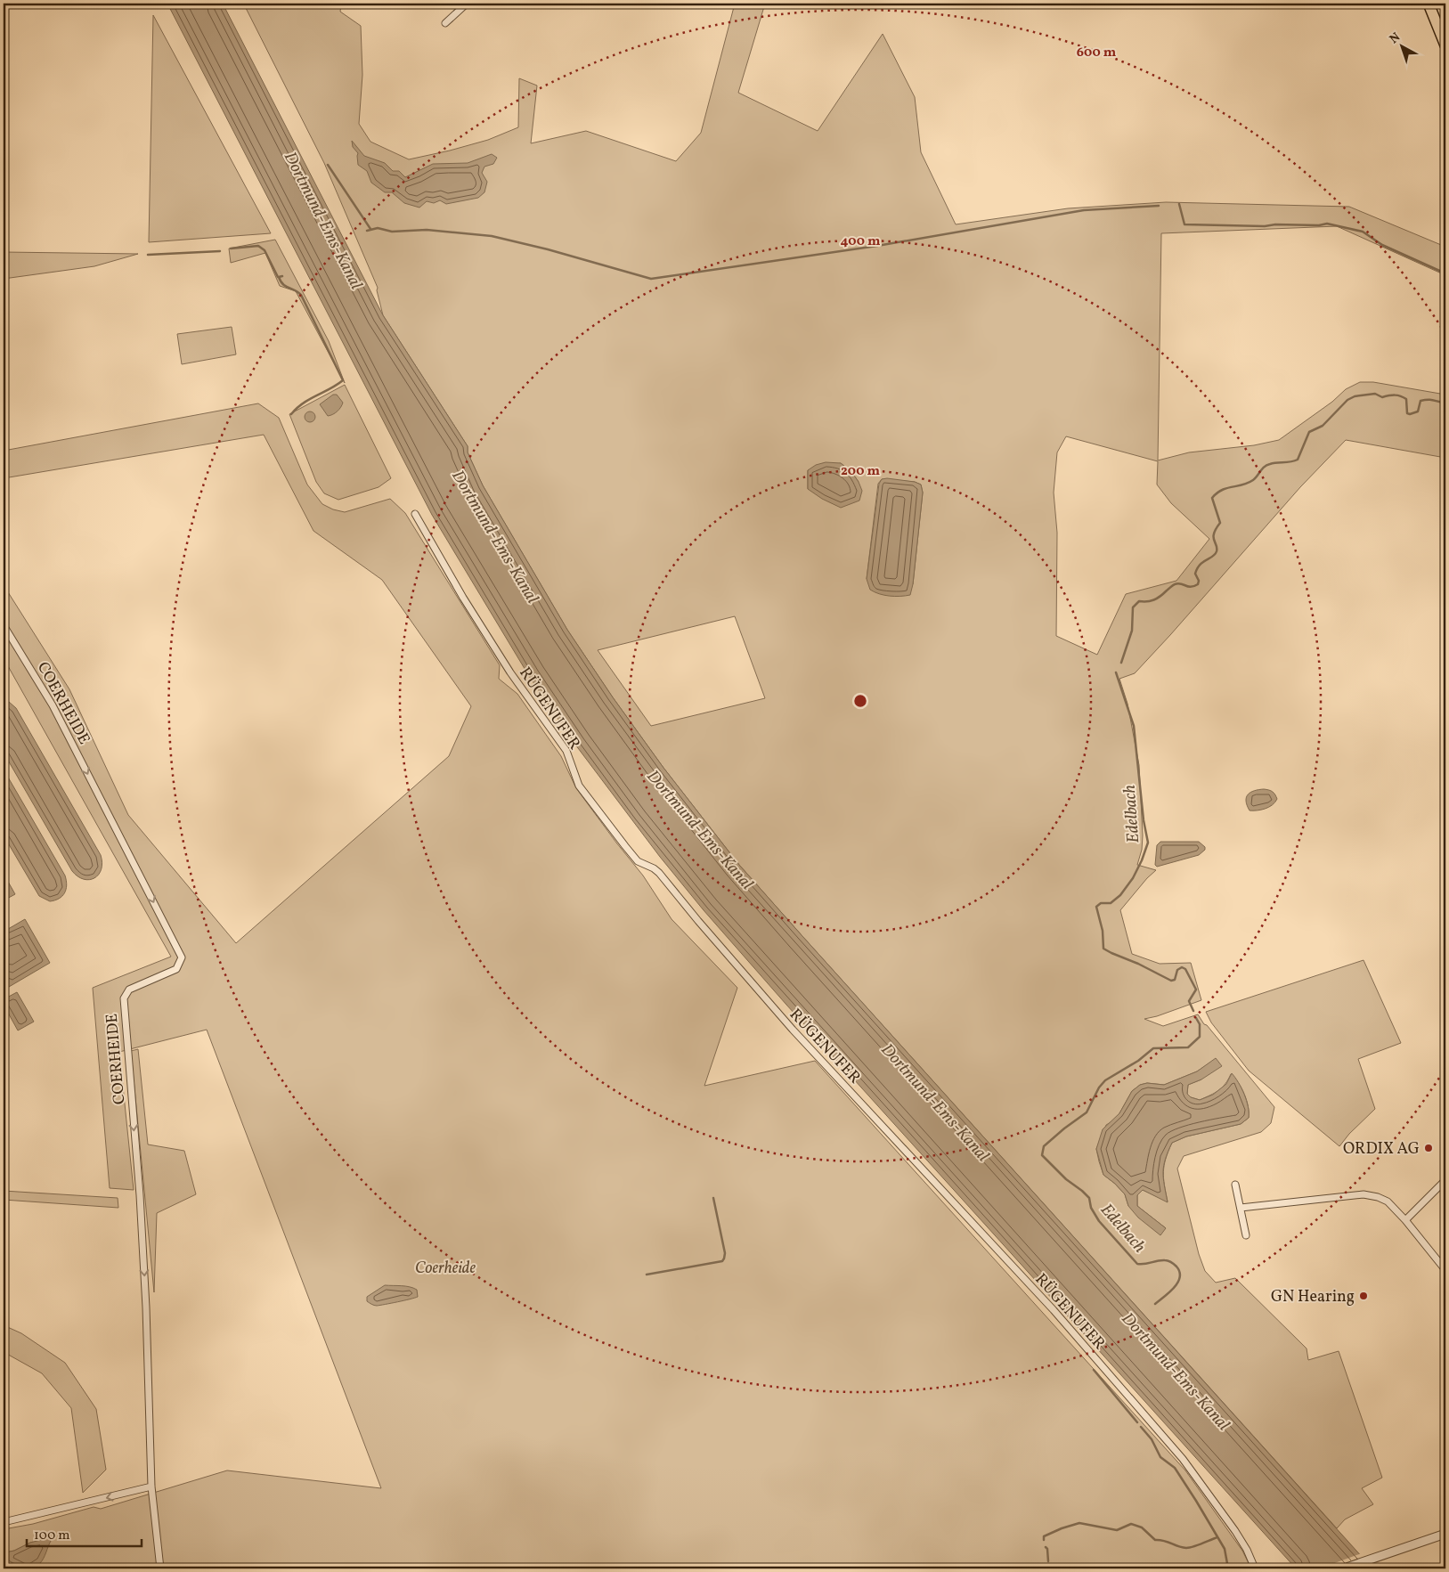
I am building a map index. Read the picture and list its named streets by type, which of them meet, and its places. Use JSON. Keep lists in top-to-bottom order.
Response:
{
  "streets": {
    "street": ["COERHEIDE", "RÜGENUFER"]
  },
  "one_way": ["COERHEIDE"],
  "water": ["Dortmund-Ems-Kanal", "Edelbach"],
  "parks": ["Coerheide"],
  "places": ["ORDIX AG", "GN Hearing"],
  "scale_bar": "100 m",
  "north": "top left",
  "rings": ["600 m", "400 m", "200 m"]
}
